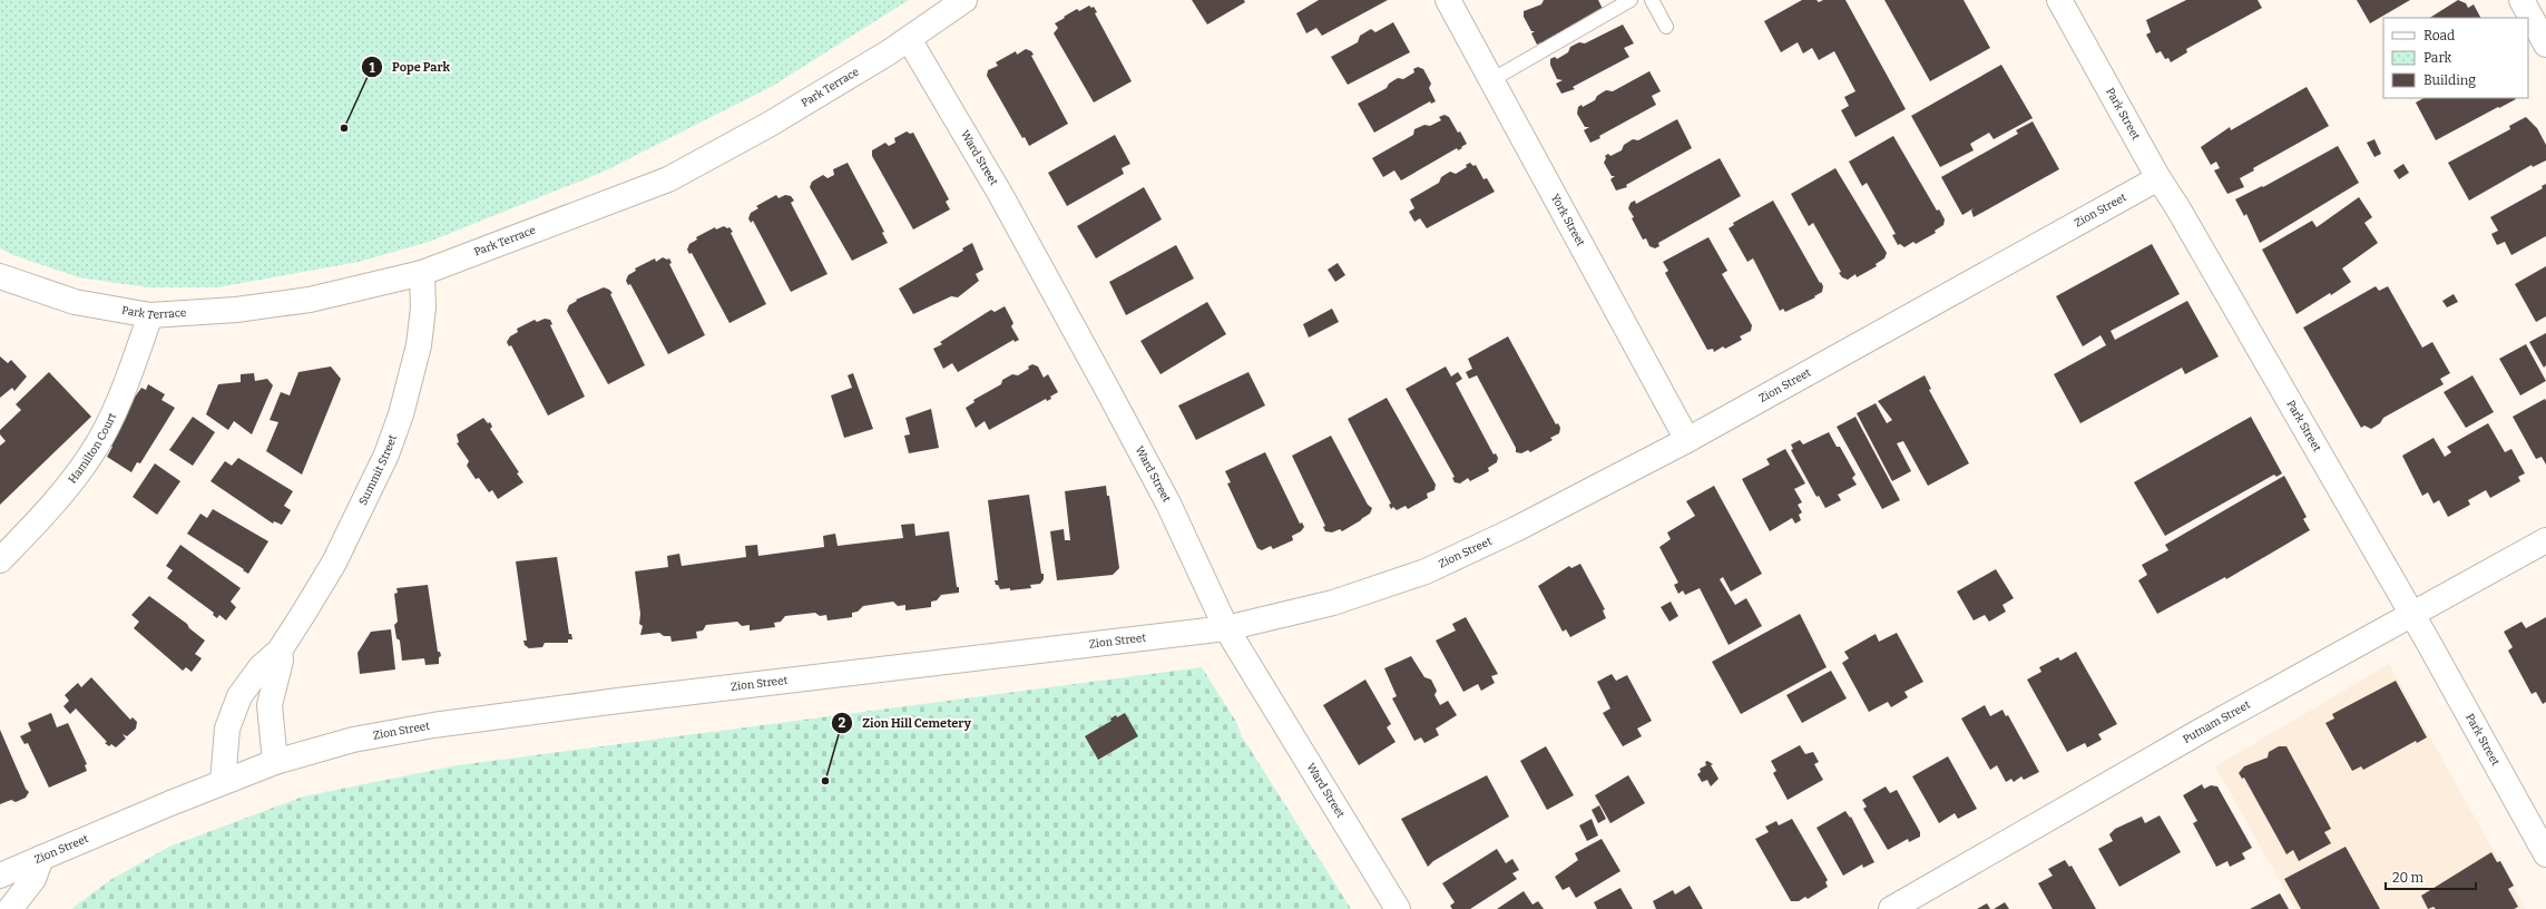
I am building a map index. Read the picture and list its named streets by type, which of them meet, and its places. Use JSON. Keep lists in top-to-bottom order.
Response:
{
  "streets": {
    "street": [
      "Park Terrace",
      "Park Street",
      "Ward Street",
      "Zion Street",
      "York Street",
      "Hamilton Court",
      "Summit Street",
      "Putnam Street"
    ]
  },
  "crossings": [
    ["Park Terrace", "Ward Street"],
    ["Park Terrace", "Hamilton Court"],
    ["Park Terrace", "Summit Street"],
    ["Park Street", "Zion Street"],
    ["Park Street", "Putnam Street"],
    ["Ward Street", "Zion Street"],
    ["Zion Street", "York Street"],
    ["Zion Street", "Summit Street"]
  ],
  "places": ["Pope Park", "Zion Hill Cemetery"],
  "legend": ["Road", "Park", "Building"],
  "scale_bar": "20 m"
}
